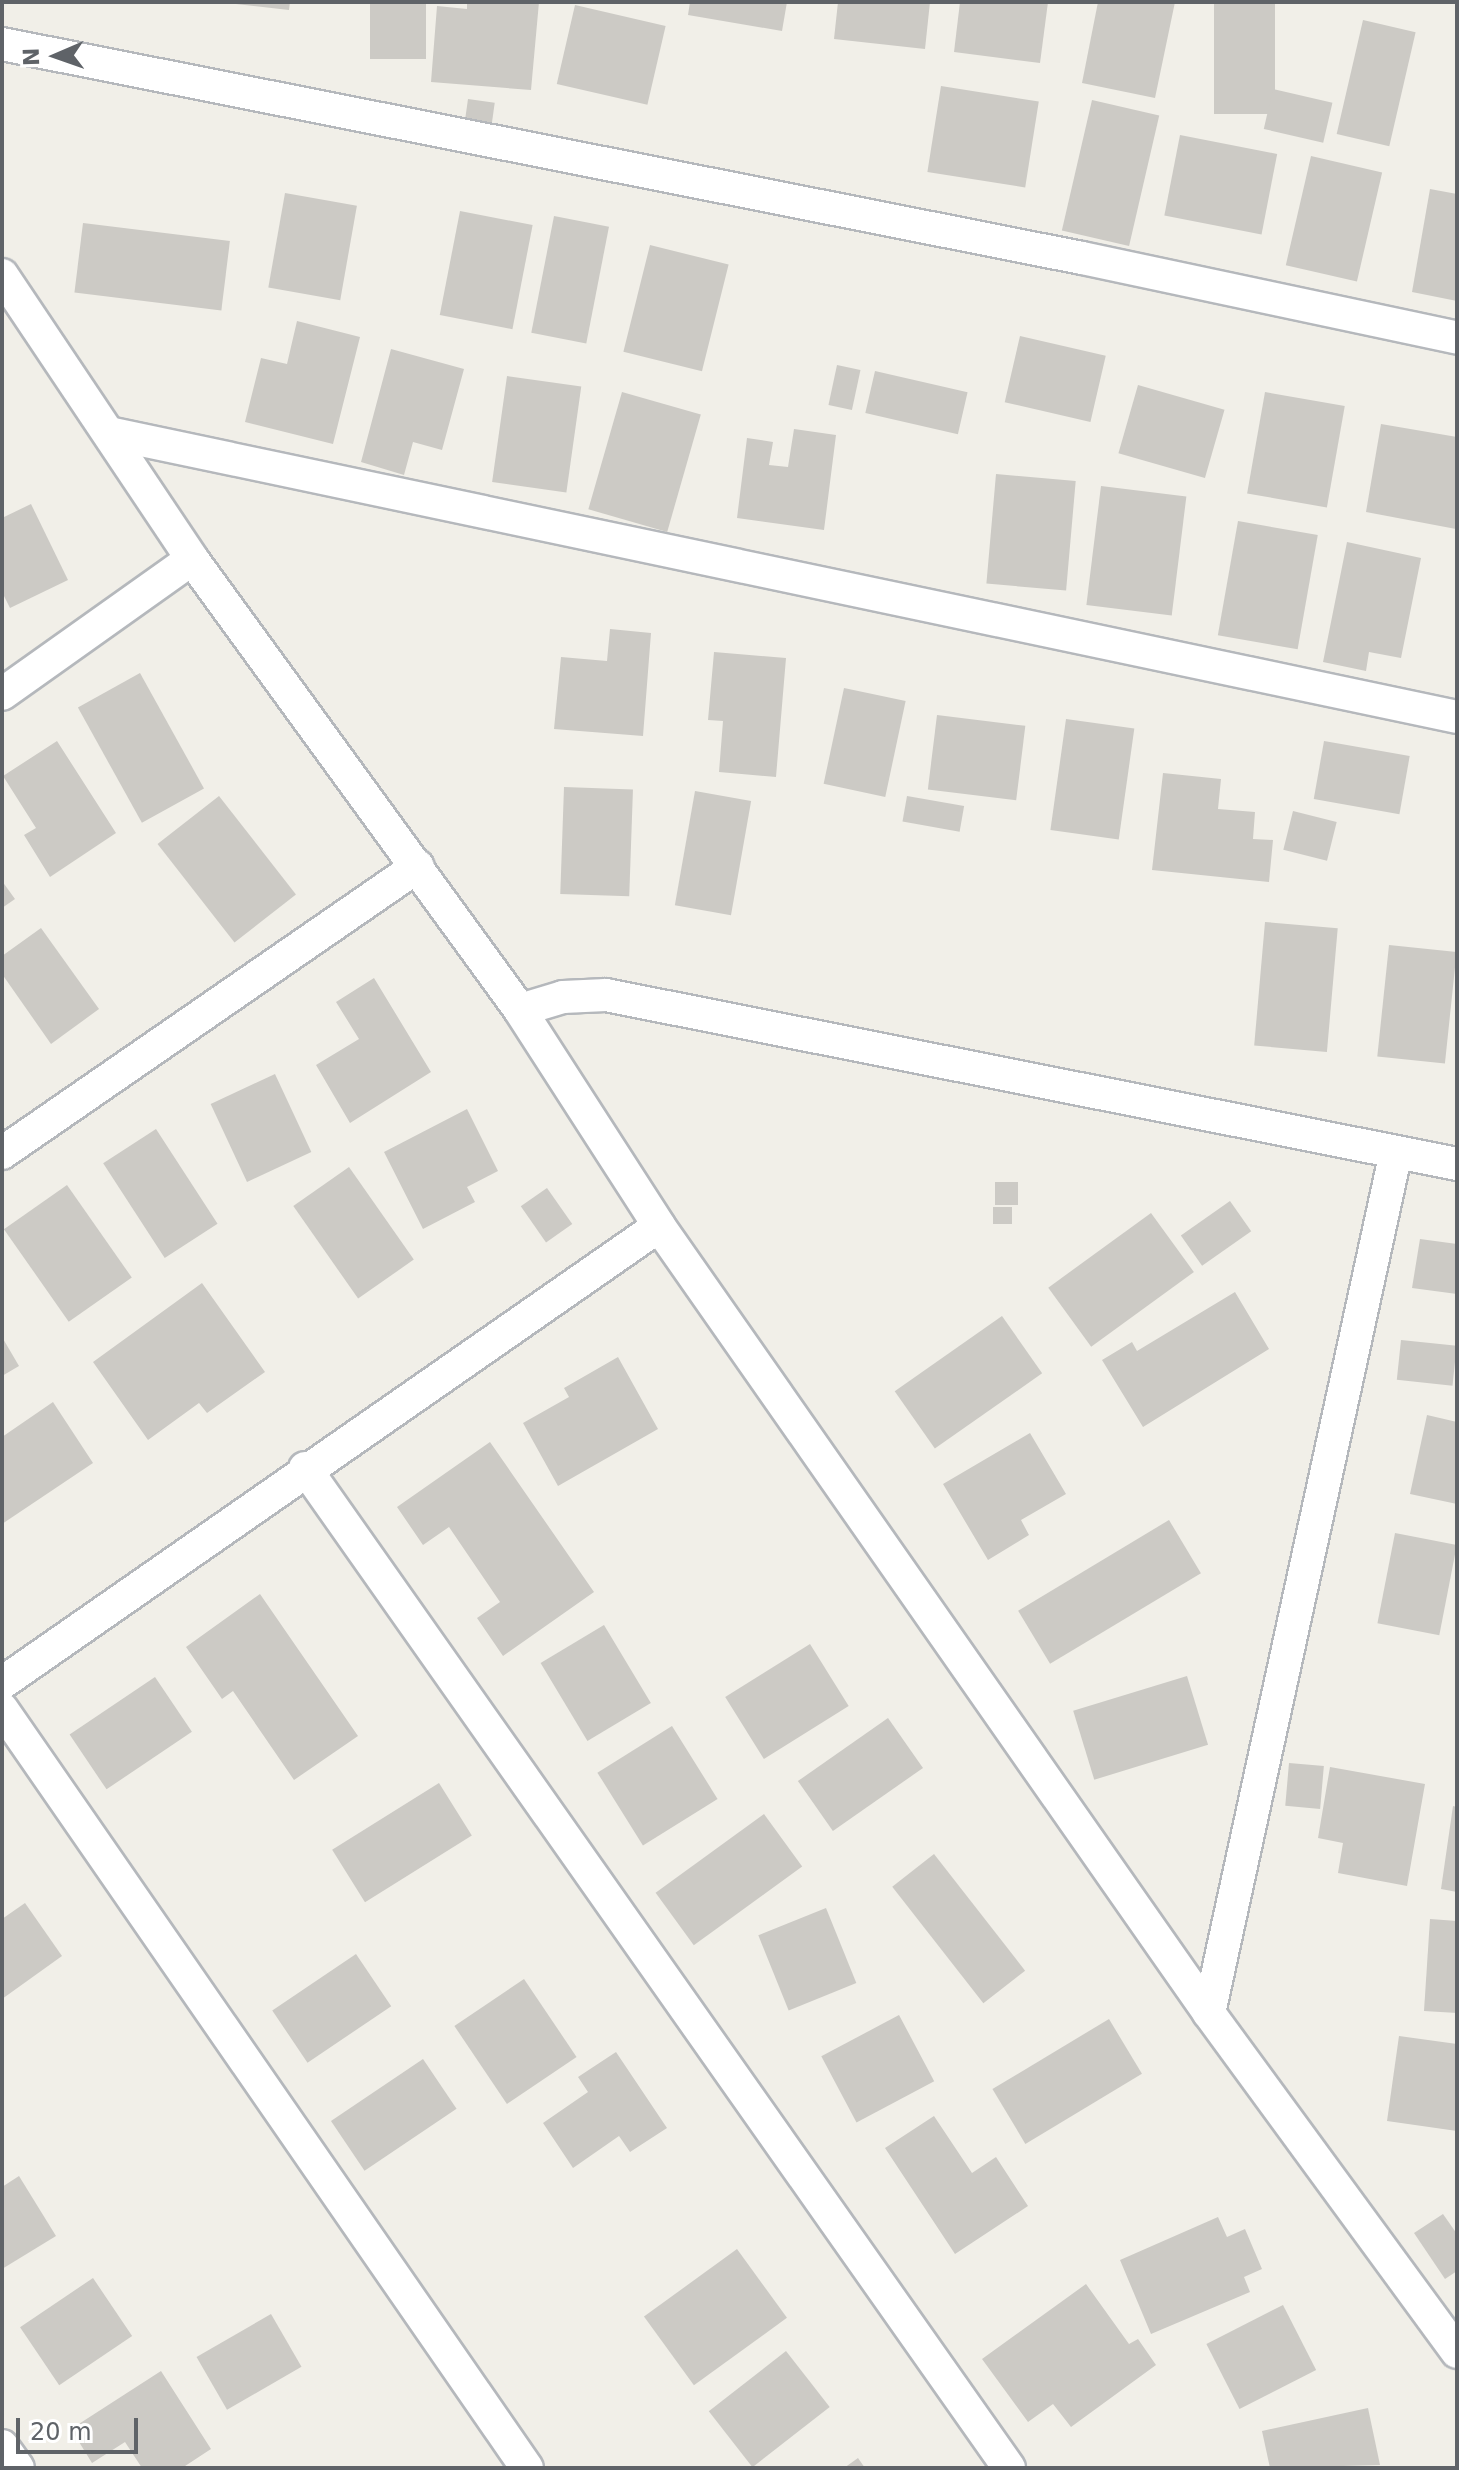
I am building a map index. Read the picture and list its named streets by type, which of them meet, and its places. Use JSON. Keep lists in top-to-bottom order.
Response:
{
  "scale_bar": "20 m",
  "north": "left"
}
